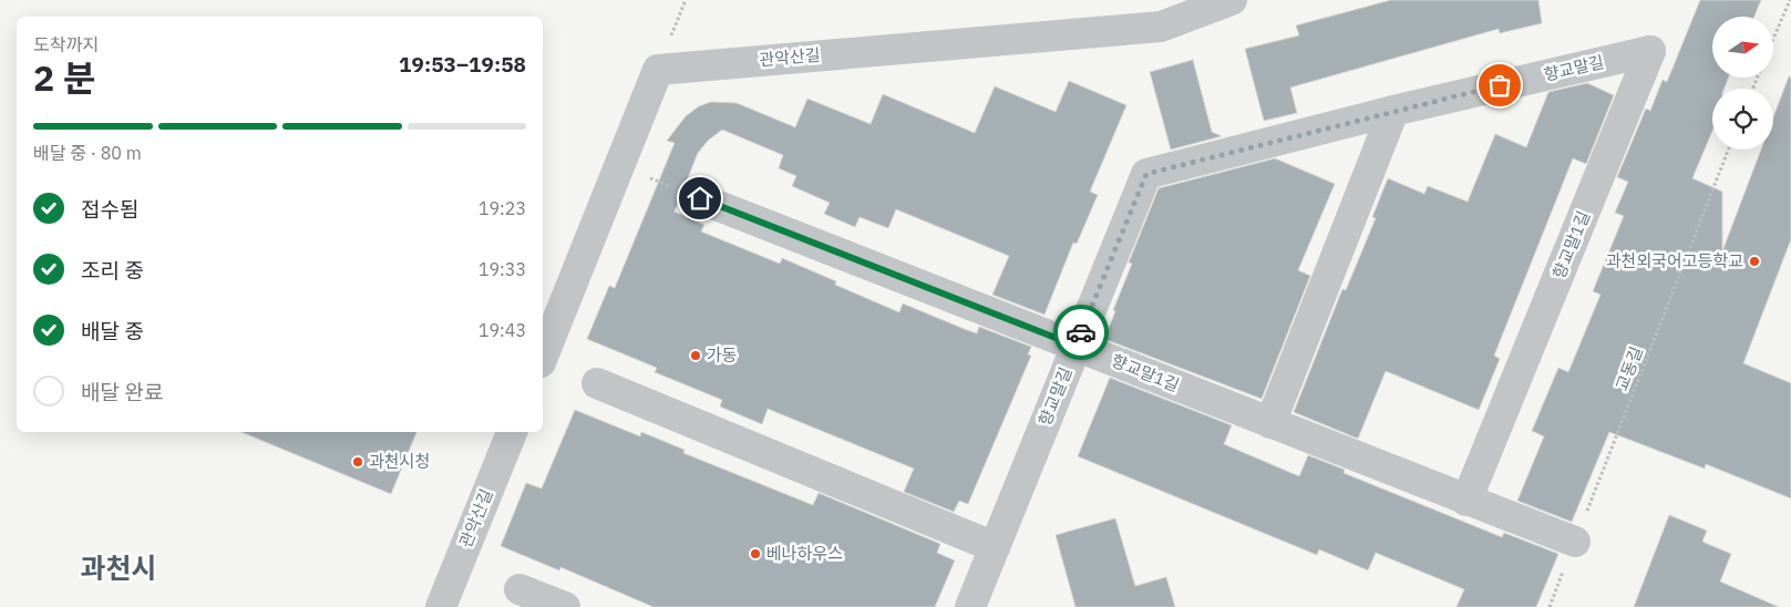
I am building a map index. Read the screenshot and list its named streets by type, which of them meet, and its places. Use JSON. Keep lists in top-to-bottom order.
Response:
{
  "streets": {
    "street": ["관악산길", "향교말길", "향교말1길"],
    "path": ["교동길"]
  },
  "crossings": [
    ["향교말길", "향교말1길"],
    ["향교말1길", "교동길"]
  ],
  "districts": ["과천시"],
  "places": [
    "과천외국어고등학교",
    "가동",
    "과천시청",
    "베나하우스"
  ],
  "north": "right",
  "page": {
    "heading": ["2 분", "도착까지", "19:53–19:58"],
    "bar": "배달 중 · 80 m",
    "list": [
      ["접수됨", "19:23"],
      ["조리 중", "19:33"],
      ["배달 중", "19:43"],
      "배달 완료"
    ]
  }
}
